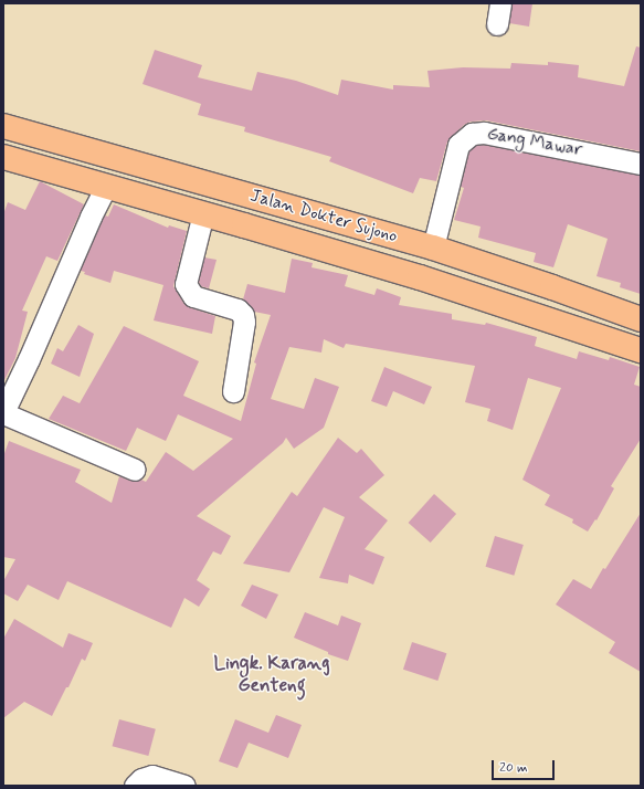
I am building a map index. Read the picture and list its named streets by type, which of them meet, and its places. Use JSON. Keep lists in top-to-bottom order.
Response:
{
  "streets": {
    "highway": ["Jalan Dokter Sujono"],
    "street": ["Gang Mawar"]
  },
  "crossings": [
    ["Gang Mawar", "Jalan Dokter Sujono"]
  ],
  "districts": ["Lingk. Karang Genteng"],
  "scale_bar": "20 m"
}
